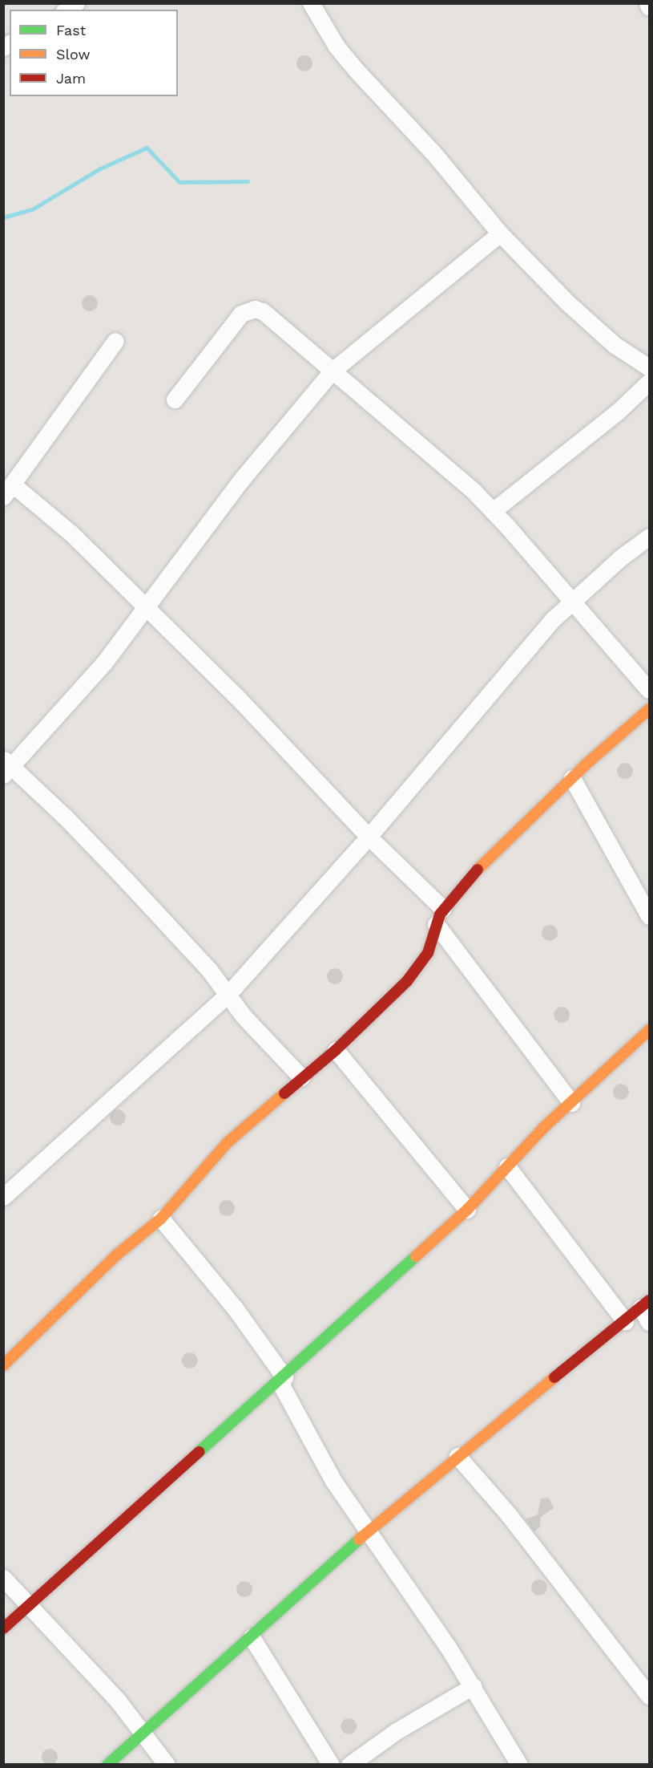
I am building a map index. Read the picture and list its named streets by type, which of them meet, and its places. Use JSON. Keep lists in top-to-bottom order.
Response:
{
  "legend": ["Fast", "Slow", "Jam"]
}
